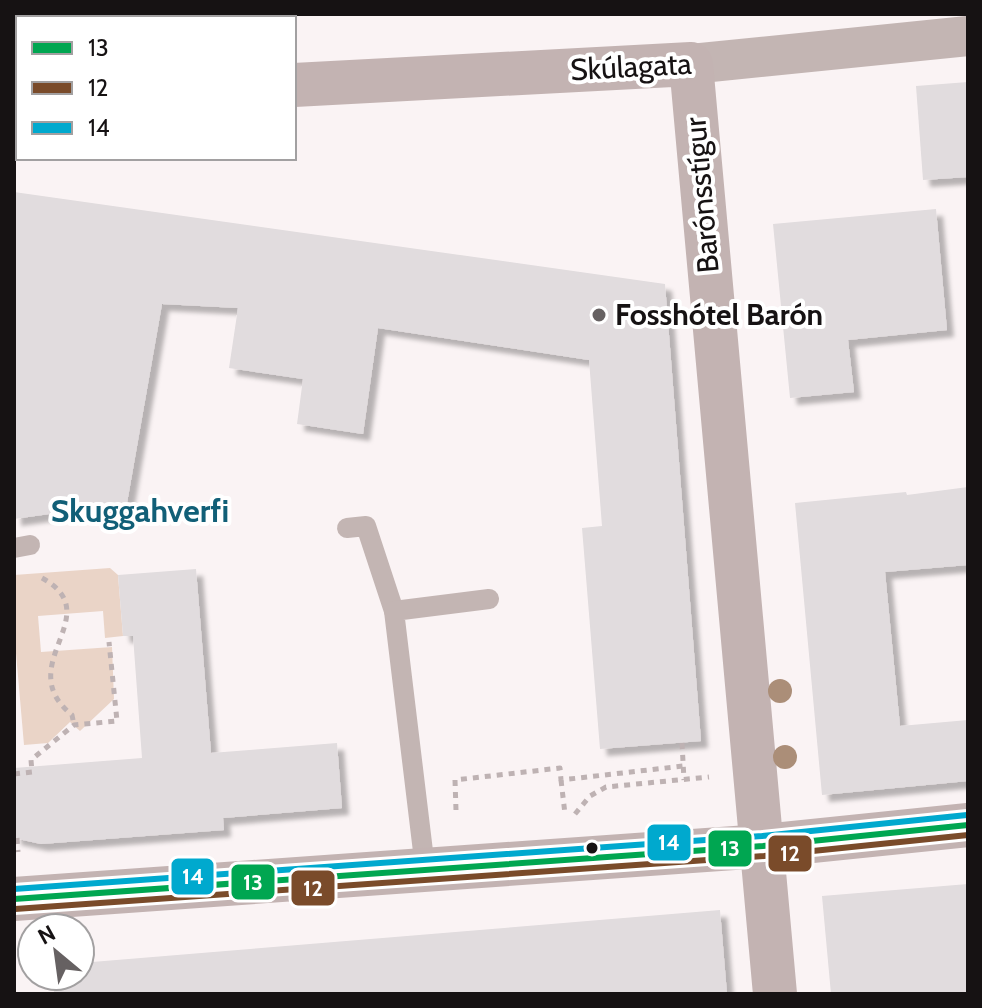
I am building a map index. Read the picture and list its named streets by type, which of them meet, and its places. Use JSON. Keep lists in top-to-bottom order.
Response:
{
  "streets": {
    "street": ["Skúlagata", "Barónsstígur"]
  },
  "crossings": [
    ["Skúlagata", "Barónsstígur"]
  ],
  "districts": ["Skuggahverfi"],
  "places": ["Fosshótel Barón"],
  "lines": ["transit line 14", "transit line 13", "transit line 12"],
  "legend": ["13", "12", "14"],
  "north": "top left"
}
